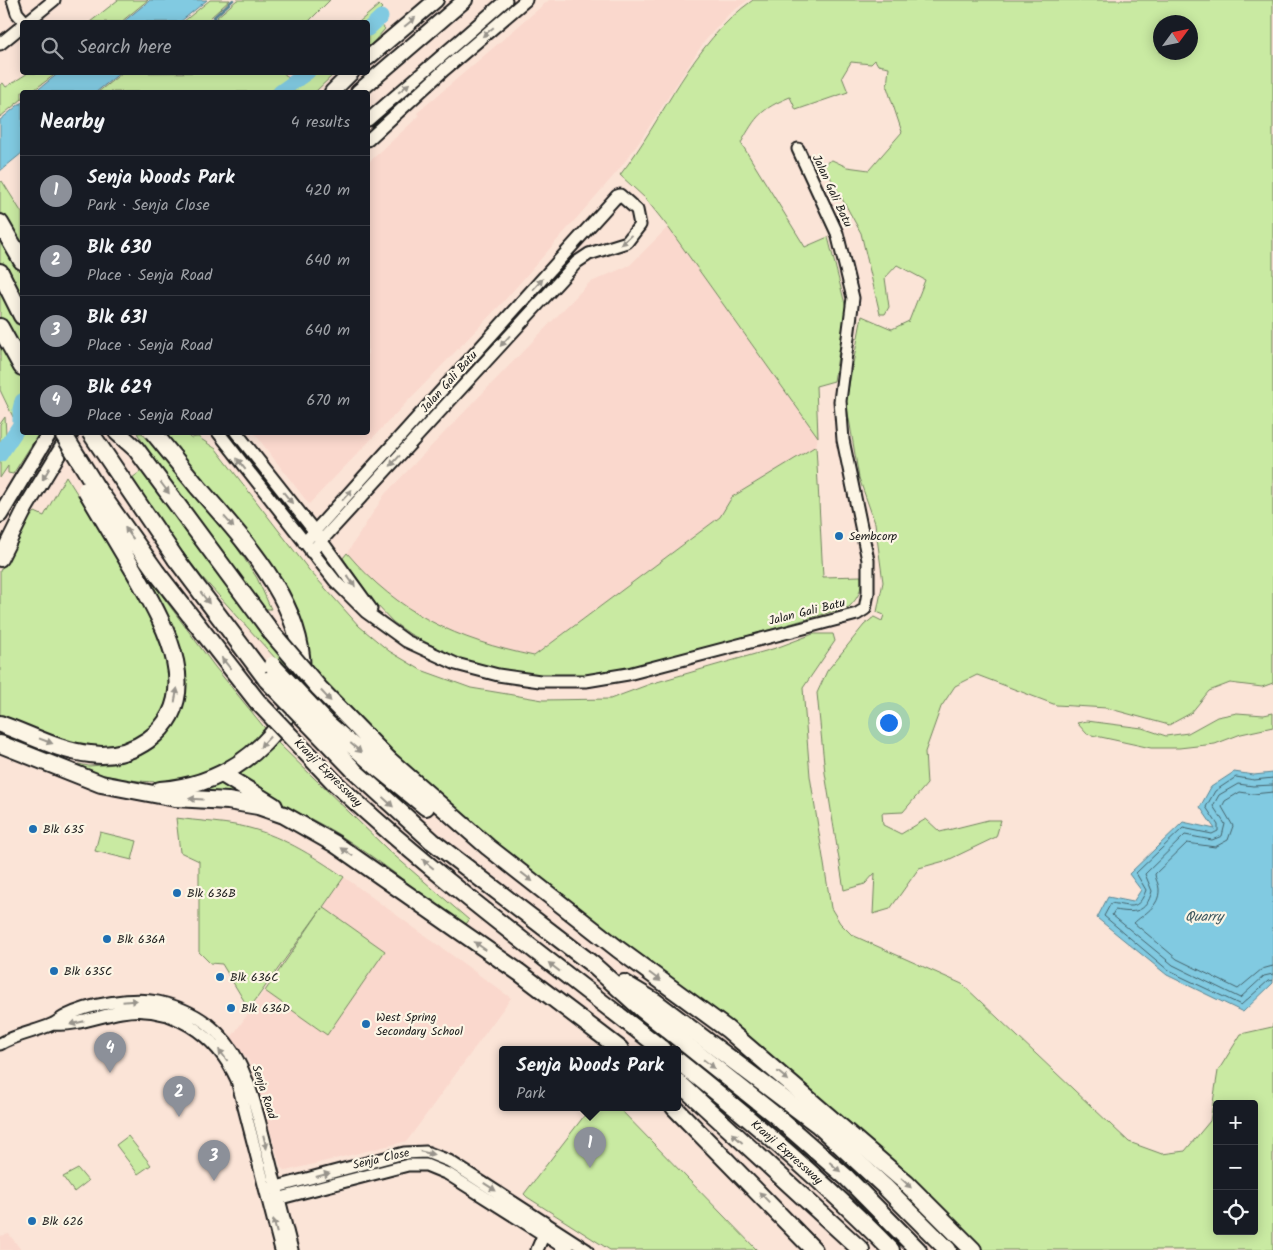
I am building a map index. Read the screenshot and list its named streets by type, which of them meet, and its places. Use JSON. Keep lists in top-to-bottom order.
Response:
{
  "streets": {
    "highway": ["Kranji Expressway"],
    "street": ["Jalan Gali Batu", "Senja Road", "Senja Close"]
  },
  "crossings": [
    ["Senja Road", "Senja Close"]
  ],
  "water": ["Quarry"],
  "places": [
    "Sembcorp",
    "Blk 635",
    "Blk 636B",
    "Blk 636A",
    "Blk 635C",
    "Blk 636C",
    "Blk 636D",
    "West Spring Secondary School",
    "Blk 626"
  ],
  "north": "top right",
  "page": {
    "search": "Search here",
    "heading": ["Nearby", "4 results"],
    "list": [
      {
        "mark": "1",
        "name": "Senja Woods Park",
        "note": "Park · Senja Close",
        "value": "420 m"
      },
      {
        "mark": "2",
        "name": "Blk 630",
        "note": "Place · Senja Road",
        "value": "640 m"
      },
      {
        "mark": "3",
        "name": "Blk 631",
        "note": "Place · Senja Road",
        "value": "640 m"
      },
      {
        "mark": "4",
        "name": "Blk 629",
        "note": "Place · Senja Road",
        "value": "670 m"
      }
    ],
    "pins": [
      "4",
      "2",
      "1",
      "3"
    ],
    "popup": ["Senja Woods Park", "Park"],
    "map_buttons": ["+", "−"]
  }
}
